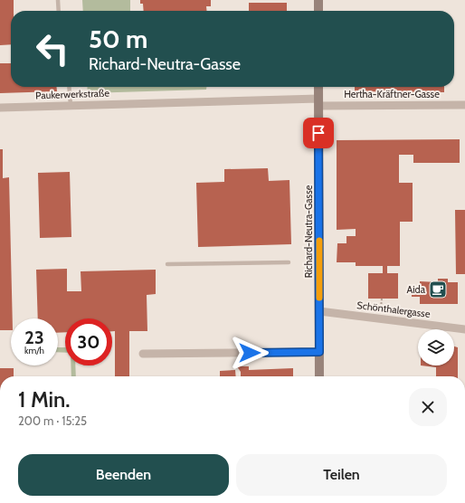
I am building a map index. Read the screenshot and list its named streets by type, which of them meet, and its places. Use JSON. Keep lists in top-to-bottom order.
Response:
{
  "streets": {
    "street": [
      "Paukerwerkstraße",
      "Hertha-Kräftner-Gasse",
      "Richard-Neutra-Gasse",
      "Schönthalergasse"
    ]
  },
  "crossings": [
    ["Paukerwerkstraße", "Hertha-Kräftner-Gasse"],
    ["Paukerwerkstraße", "Richard-Neutra-Gasse"],
    ["Hertha-Kräftner-Gasse", "Richard-Neutra-Gasse"],
    ["Richard-Neutra-Gasse", "Schönthalergasse"]
  ],
  "places": {
    "cafe": ["Aida"]
  },
  "page": {
    "turn": ["50 m", "Richard-Neutra-Gasse"],
    "speed": "23 km/h",
    "limit": "30",
    "heading": ["1 Min.", "200 m · 15:25"],
    "buttons": ["Beenden", "Teilen"]
  }
}
